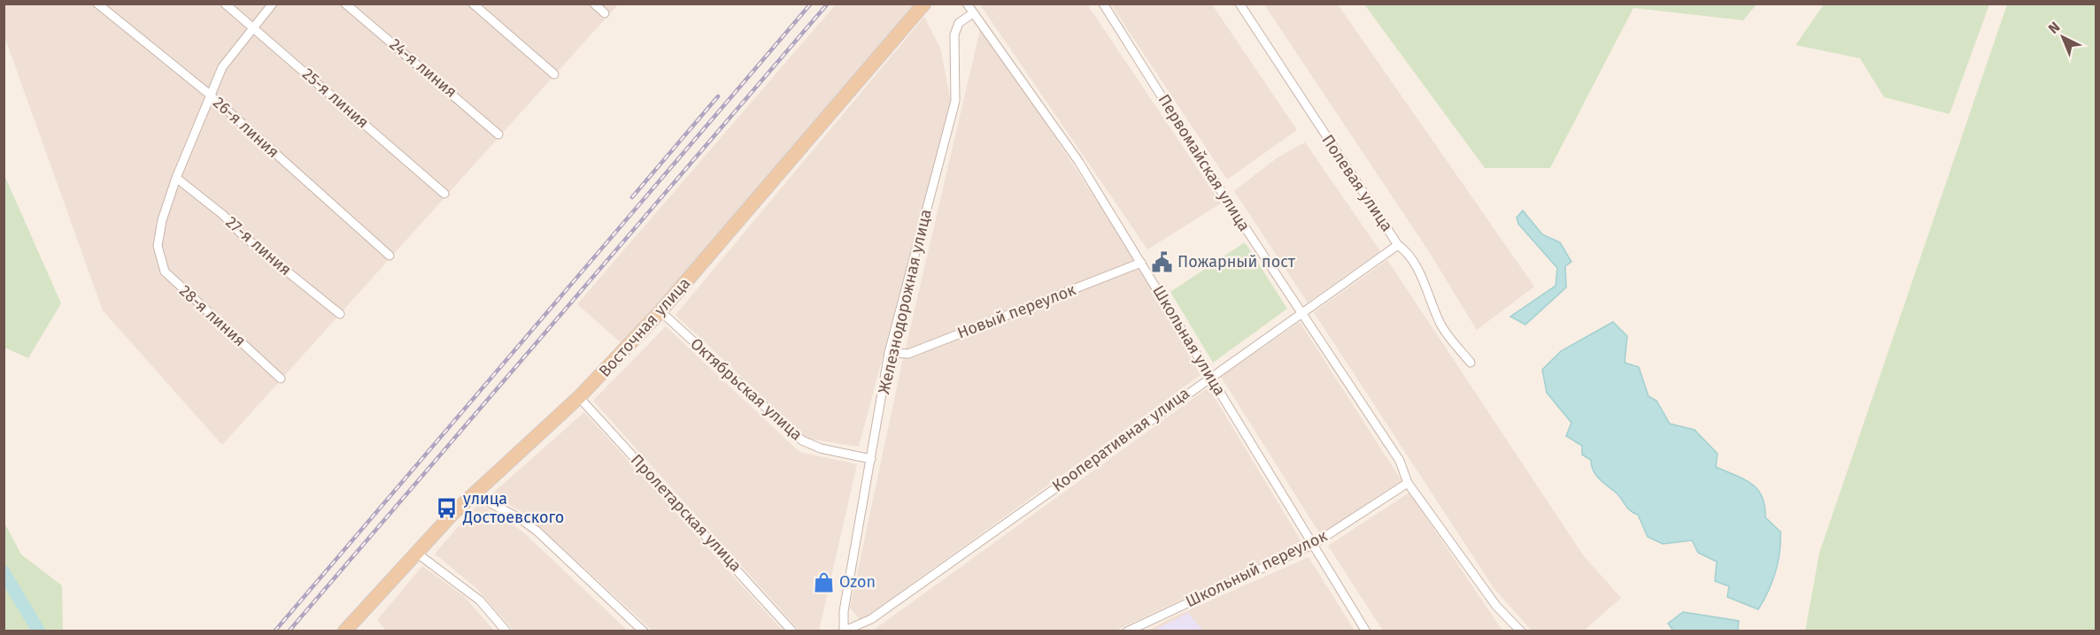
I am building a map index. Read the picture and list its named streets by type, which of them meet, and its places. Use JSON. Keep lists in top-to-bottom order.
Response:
{
  "streets": {
    "main road": ["Восточная улица"],
    "street": [
      "24-я линия",
      "25-я линия",
      "26-я линия",
      "Первомайская улица",
      "Полевая улица",
      "27-я линия",
      "Железнодорожная улица",
      "Новый переулок",
      "28-я линия",
      "Школьная улица",
      "Октябрьская улица",
      "Кооперативная улица",
      "Пролетарская улица",
      "Школьный переулок"
    ]
  },
  "crossings": [
    ["Первомайская улица", "Кооперативная улица"],
    ["Первомайская улица", "Школьный переулок"],
    ["Полевая улица", "Кооперативная улица"],
    ["27-я линия", "28-я линия"],
    ["Железнодорожная улица", "Новый переулок"],
    ["Железнодорожная улица", "Школьная улица"],
    ["Железнодорожная улица", "Октябрьская улица"],
    ["Железнодорожная улица", "Кооперативная улица"],
    ["Новый переулок", "Школьная улица"],
    ["Восточная улица", "Октябрьская улица"],
    ["Восточная улица", "Пролетарская улица"],
    ["Школьная улица", "Кооперативная улица"],
    ["Школьная улица", "Школьный переулок"]
  ],
  "places": {
    "public building": ["Пожарный пост"],
    "bus stop": ["улица Достоевского"],
    "shop": ["Ozon"]
  },
  "north": "top left"
}
